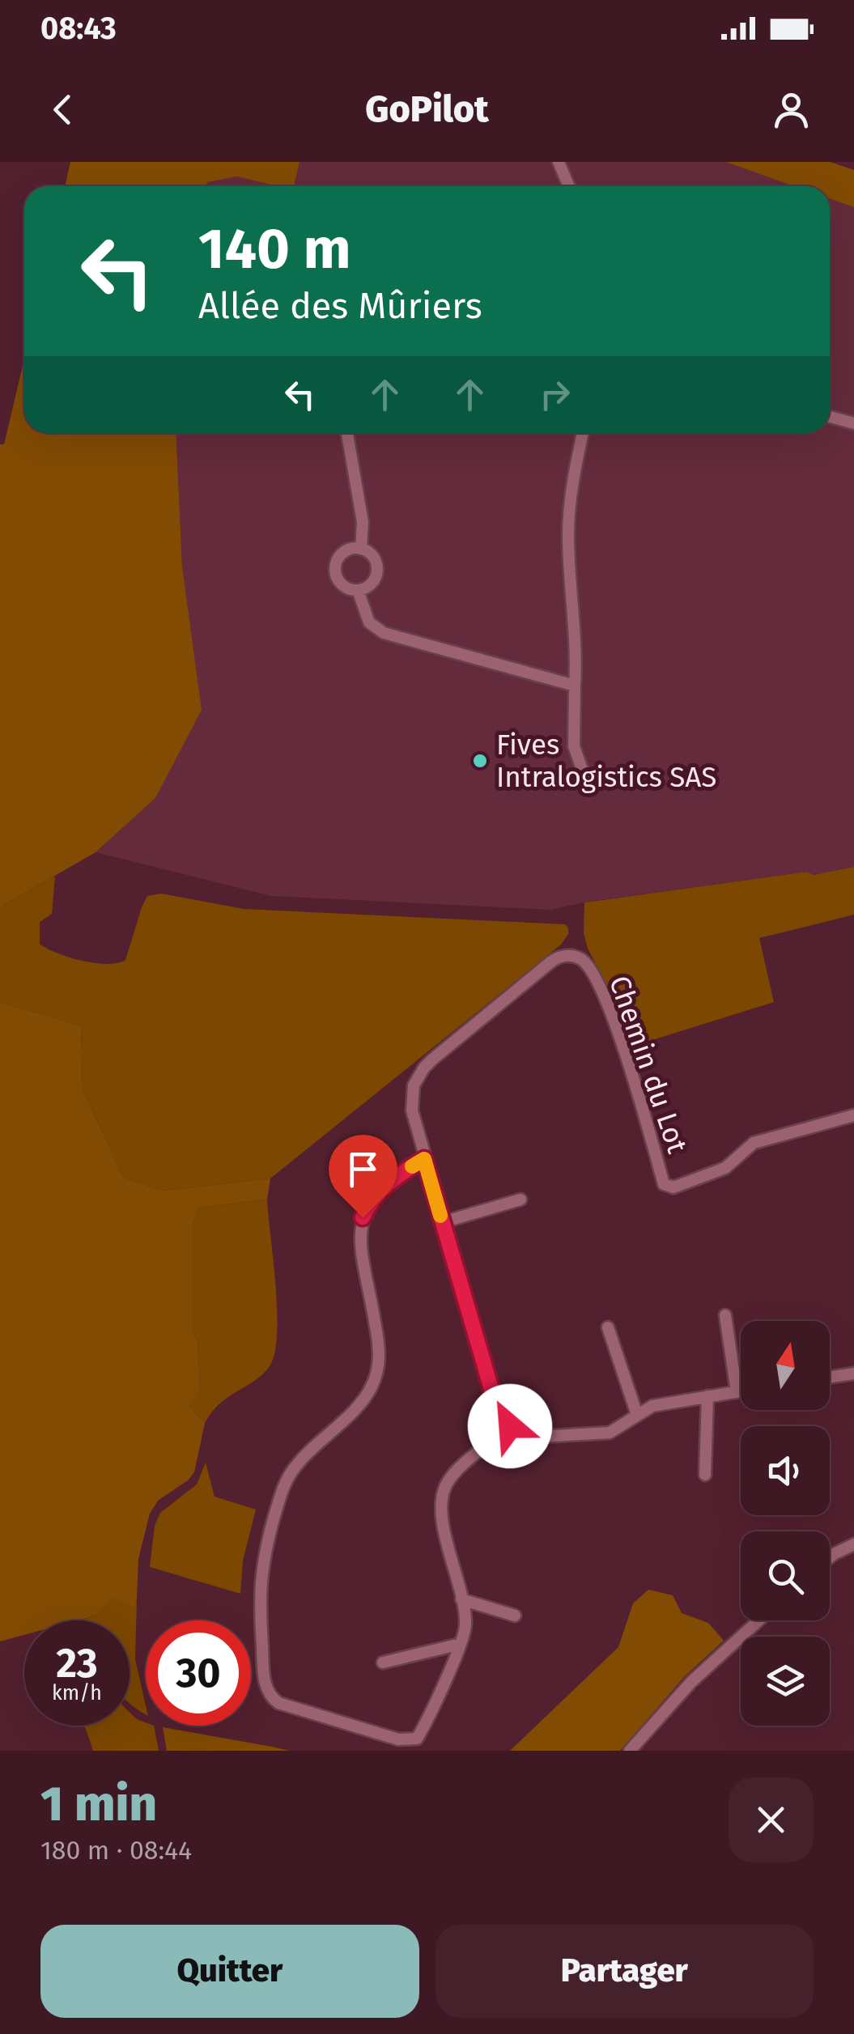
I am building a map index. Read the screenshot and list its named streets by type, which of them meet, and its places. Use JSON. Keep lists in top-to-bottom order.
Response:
{
  "streets": {
    "street": ["Chemin du Lot"]
  },
  "places": ["Fives Intralogistics SAS"],
  "north": "top",
  "page": {
    "status": "08:43",
    "header": "GoPilot",
    "turn": ["140 m", "Allée des Mûriers"],
    "speed": "23 km/h",
    "limit": "30",
    "heading": ["1 min", "180 m · 08:44"],
    "buttons": ["Quitter", "Partager"]
  }
}
